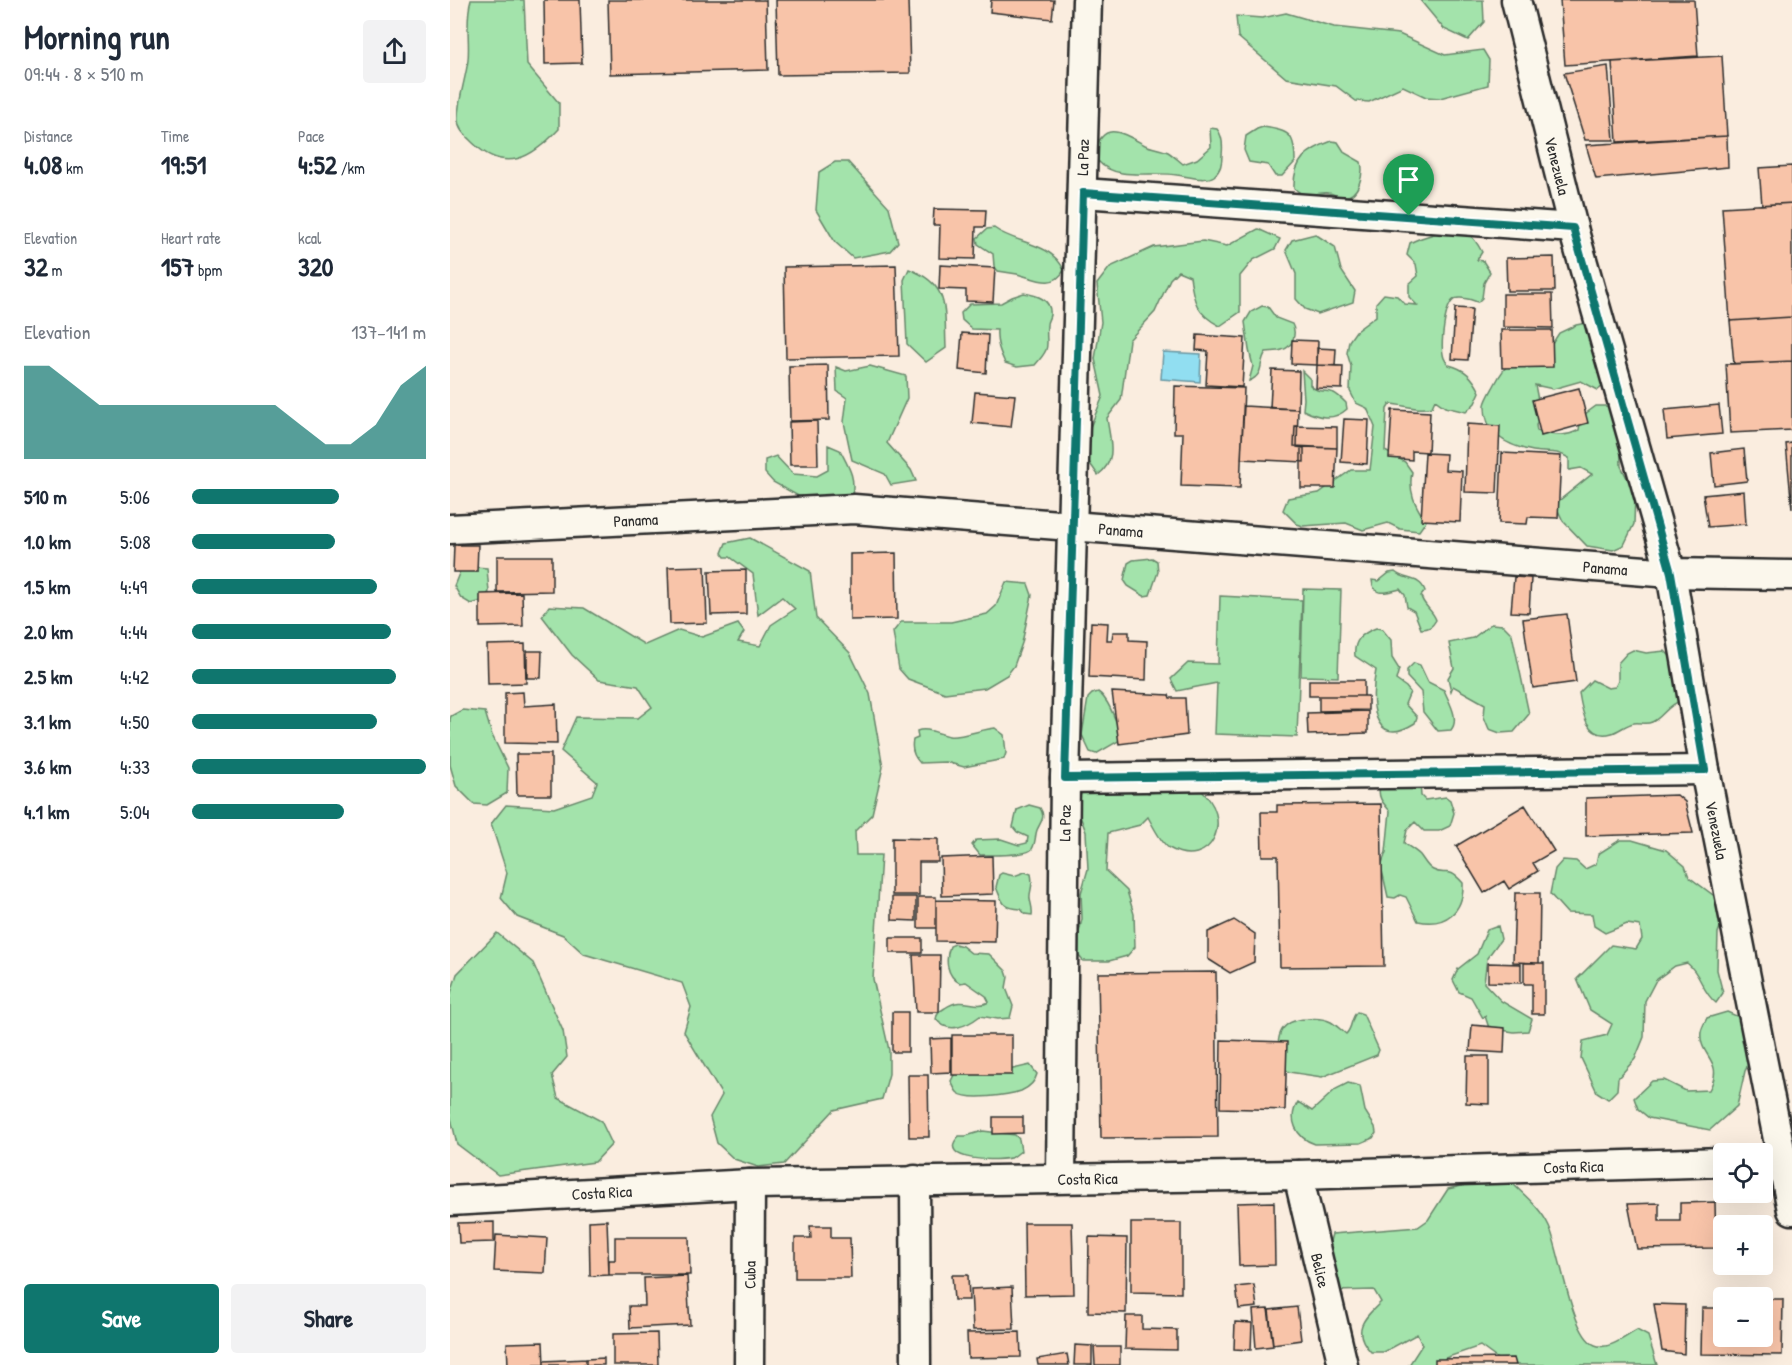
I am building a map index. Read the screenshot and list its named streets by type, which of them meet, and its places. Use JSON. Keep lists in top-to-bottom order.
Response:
{
  "streets": {
    "street": [
      "La Paz",
      "Venezuela",
      "Panama",
      "Costa Rica",
      "Belice",
      "Cuba"
    ]
  },
  "crossings": [
    ["La Paz", "Panama"],
    ["La Paz", "Costa Rica"],
    ["Venezuela", "Panama"],
    ["Costa Rica", "Belice"],
    ["Costa Rica", "Cuba"]
  ],
  "page": {
    "heading": ["Morning run", "09:44 · 8 × 510 m"],
    "stats": [
      ["Distance", "4.08 km"],
      ["Time", "19:51"],
      ["Pace", "4:52 /km"],
      ["Elevation", "32 m"],
      ["Heart rate", "157 bpm"],
      ["kcal", "320"]
    ],
    "chart": ["Elevation", "137–141 m"],
    "list": [
      {
        "name": "510 m",
        "note": "5:06"
      },
      {
        "name": "1.0 km",
        "note": "5:08"
      },
      {
        "name": "1.5 km",
        "note": "4:49"
      },
      {
        "name": "2.0 km",
        "note": "4:44"
      },
      {
        "name": "2.5 km",
        "note": "4:42"
      },
      {
        "name": "3.1 km",
        "note": "4:50"
      },
      {
        "name": "3.6 km",
        "note": "4:33"
      },
      {
        "name": "4.1 km",
        "note": "5:04"
      }
    ],
    "map_buttons": ["+", "−"],
    "buttons": ["Save", "Share"]
  }
}
